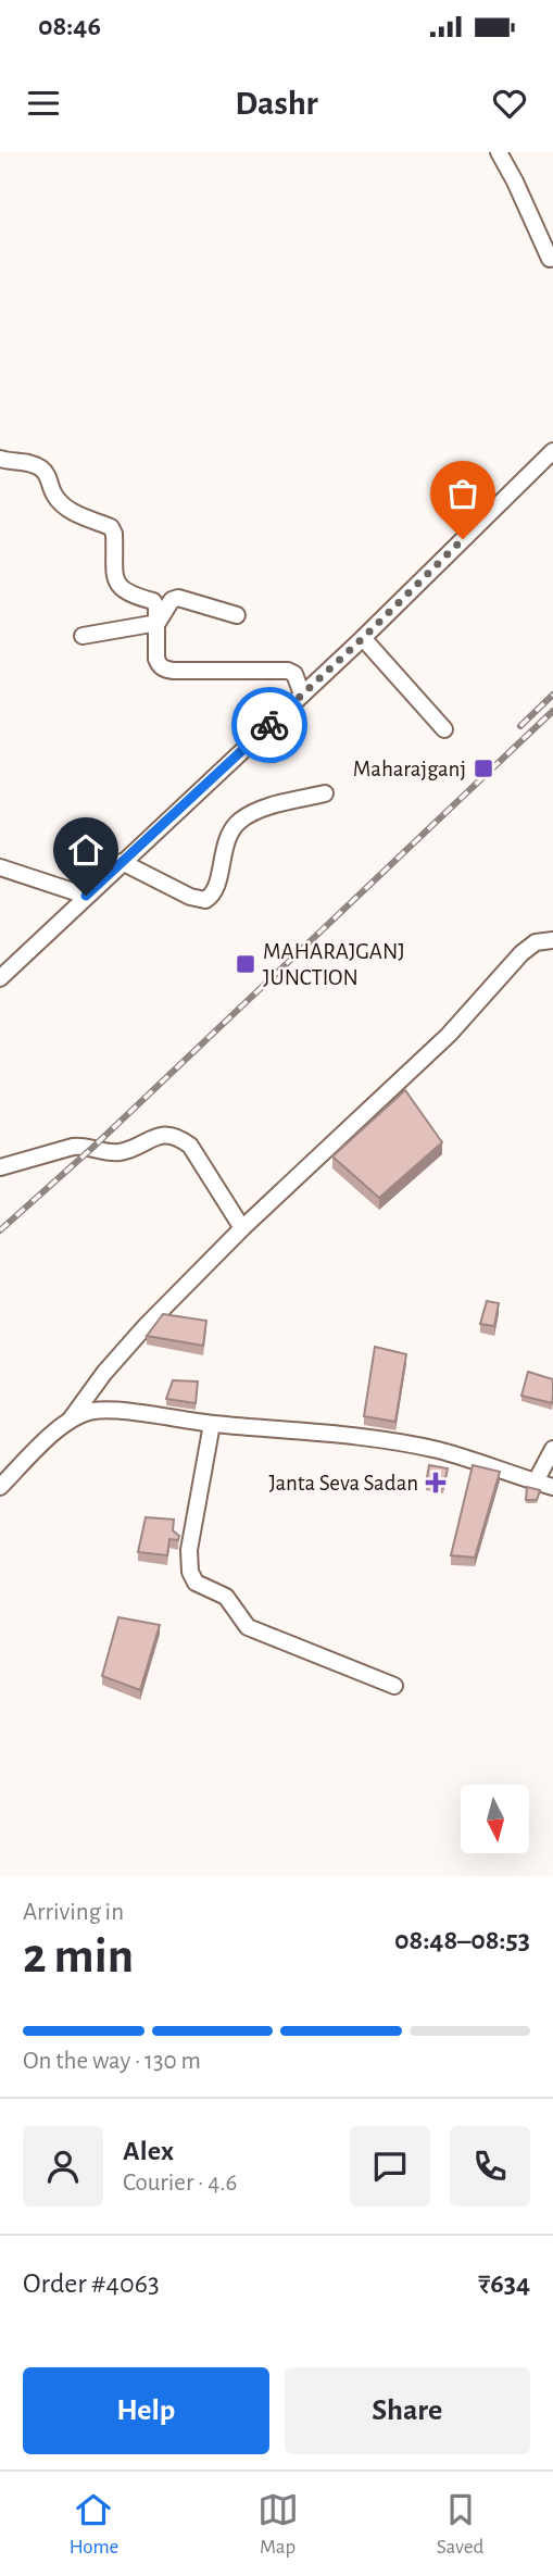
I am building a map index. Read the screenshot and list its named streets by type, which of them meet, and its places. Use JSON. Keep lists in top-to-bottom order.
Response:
{
  "places": {
    "transit": ["Maharajganj", "MAHARAJGANJ JUNCTION"],
    "health": ["Janta Seva Sadan"]
  },
  "north": "bottom",
  "page": {
    "status": "08:46",
    "header": "Dashr",
    "heading": ["2 min", "Arriving in", "08:48–08:53"],
    "panel": [
      "Alex",
      "Courier · 4.6",
      "Order #4063",
      "₹634"
    ],
    "bar": "On the way · 130 m",
    "buttons": ["Help", "Share"],
    "tabs": ["Home", "Map", "Saved"]
  }
}
